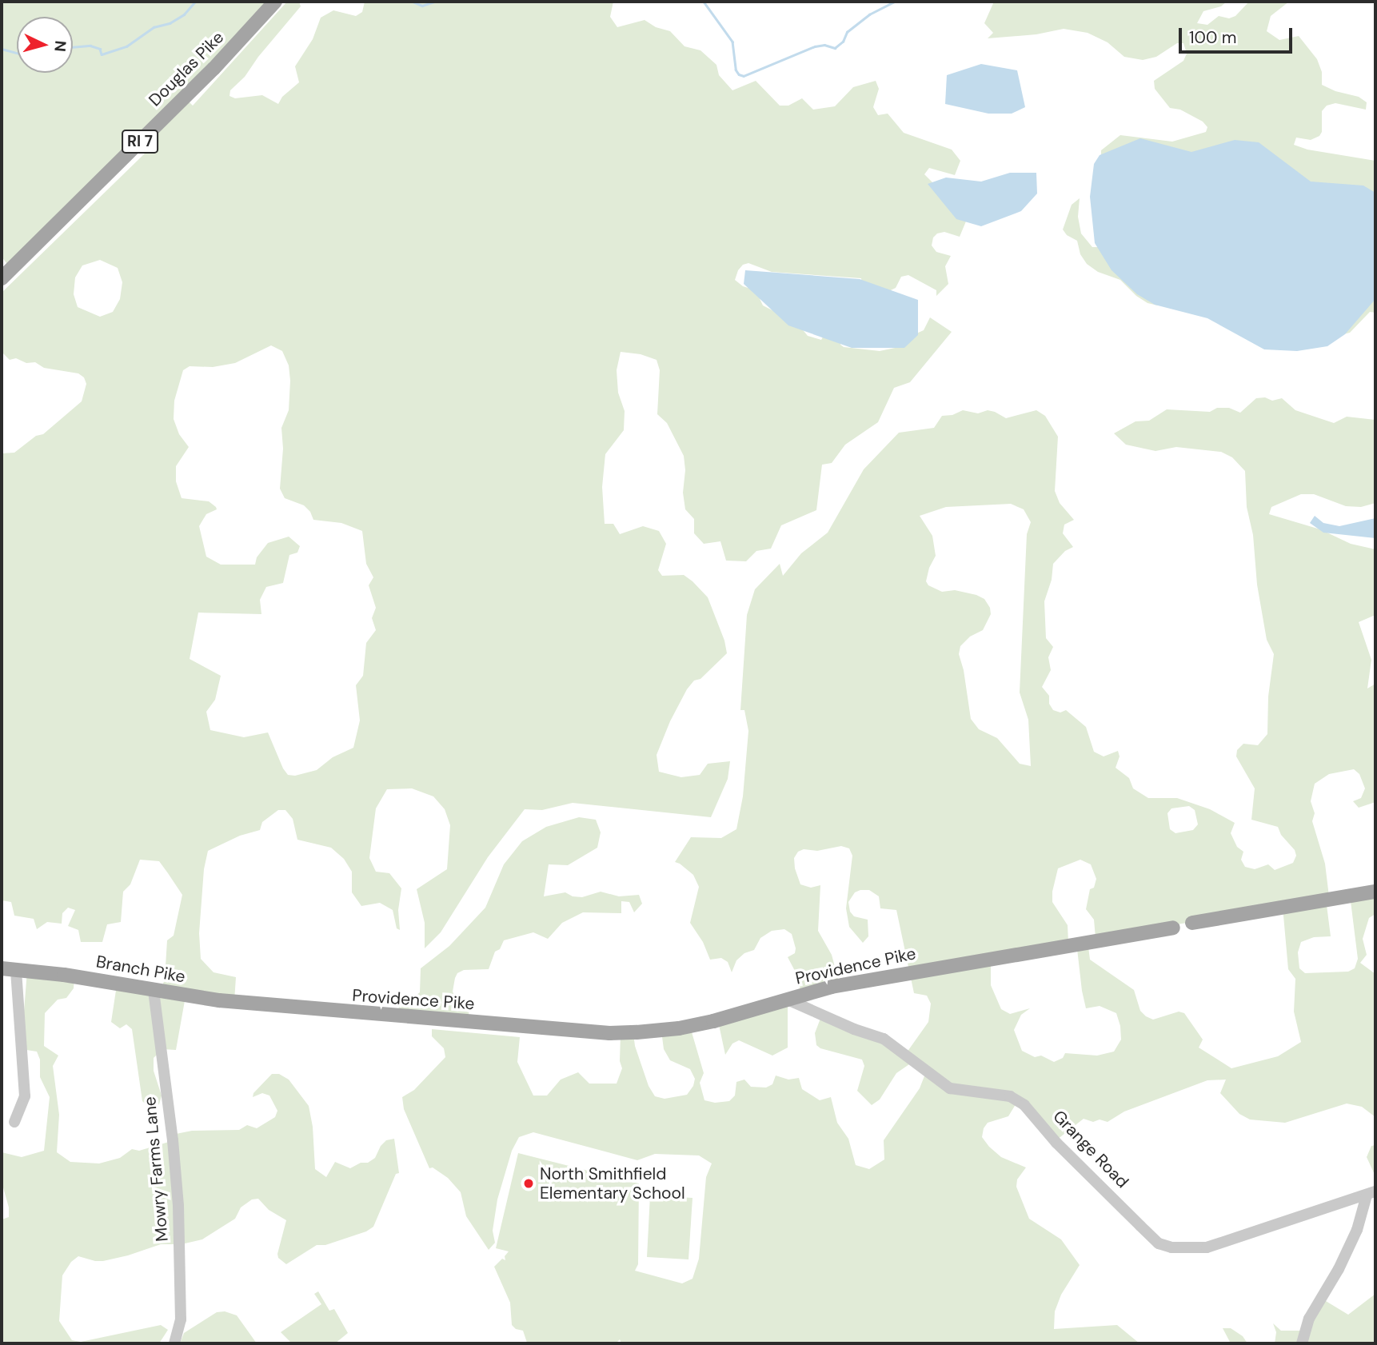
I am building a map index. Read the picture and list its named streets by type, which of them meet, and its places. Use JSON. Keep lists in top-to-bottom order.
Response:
{
  "streets": {
    "main road": [
      "Douglas Pike",
      "RI 7",
      "Providence Pike",
      "Branch Pike"
    ],
    "street": ["Grange Road", "Mowry Farms Lane"]
  },
  "crossings": [
    ["Providence Pike", "Branch Pike"],
    ["Providence Pike", "Grange Road"],
    ["Branch Pike", "Mowry Farms Lane"]
  ],
  "places": ["North Smithfield Elementary School"],
  "scale_bar": "100 m",
  "north": "right"
}
